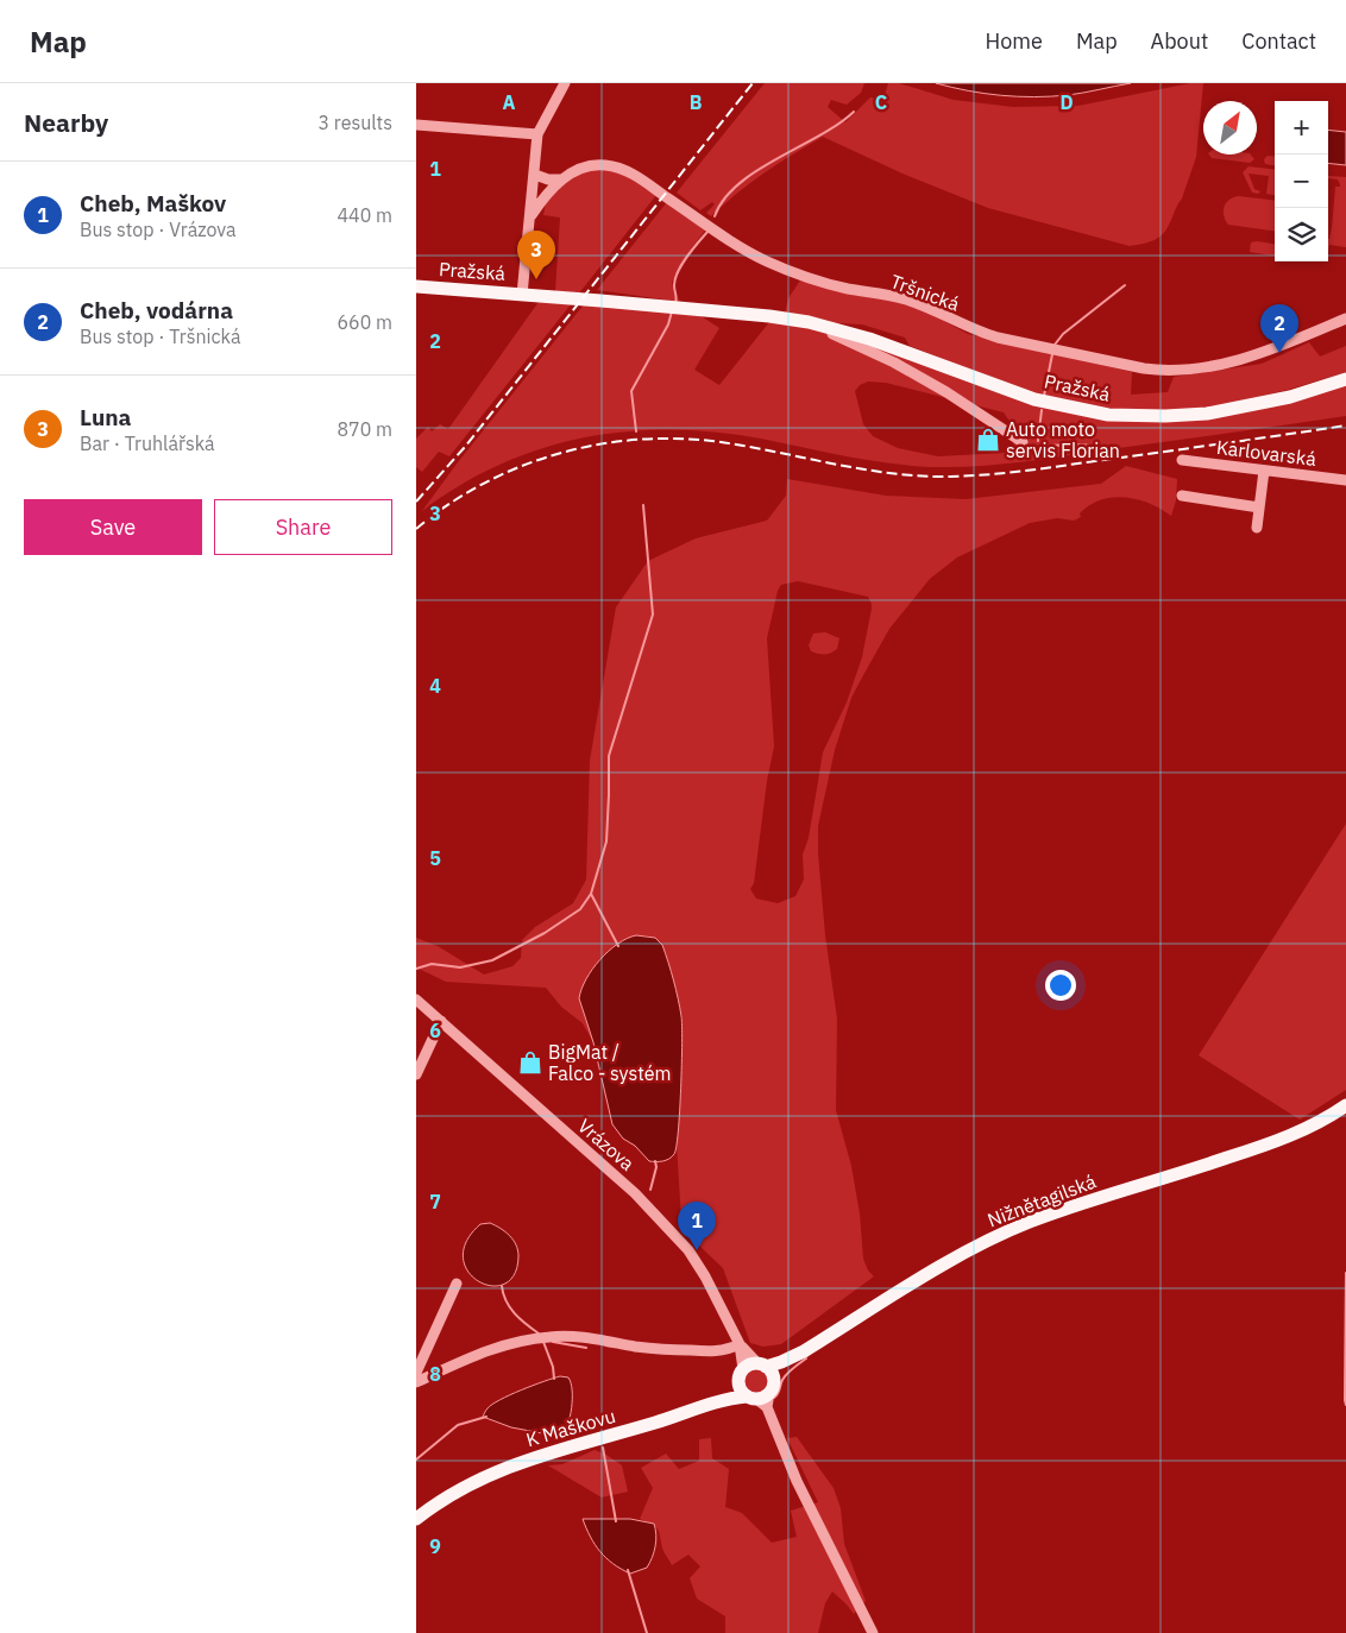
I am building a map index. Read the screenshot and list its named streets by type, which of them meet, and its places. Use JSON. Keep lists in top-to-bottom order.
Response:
{
  "streets": {
    "main road": ["Pražská", "Nižnětagilská", "K Maškovu"],
    "street": ["Tršnická", "Karlovarská", "Vrázova"]
  },
  "crossings": [
    ["Vrázova", "Nižnětagilská"]
  ],
  "places": {
    "shop": ["Auto moto servis Florian", "BigMat / Falco - systém"]
  },
  "north": "top right",
  "page": {
    "header": "Map",
    "nav": [
      "Home",
      "Map",
      "About",
      "Contact"
    ],
    "heading": ["Nearby", "3 results"],
    "map_buttons": ["+", "−"],
    "list": [
      {
        "mark": "1",
        "name": "Cheb, Maškov",
        "note": "Bus stop · Vrázova",
        "value": "440 m"
      },
      {
        "mark": "2",
        "name": "Cheb, vodárna",
        "note": "Bus stop · Tršnická",
        "value": "660 m"
      },
      {
        "mark": "3",
        "name": "Luna",
        "note": "Bar · Truhlářská",
        "value": "870 m"
      }
    ],
    "pins": ["3", "2", "1"],
    "buttons": ["Save", "Share"]
  },
  "grid": {
    "columns": [
      "A",
      "B",
      "C",
      "D"
    ],
    "rows": [
      "1",
      "2",
      "3",
      "4",
      "5",
      "6",
      "7",
      "8",
      "9"
    ]
  }
}
